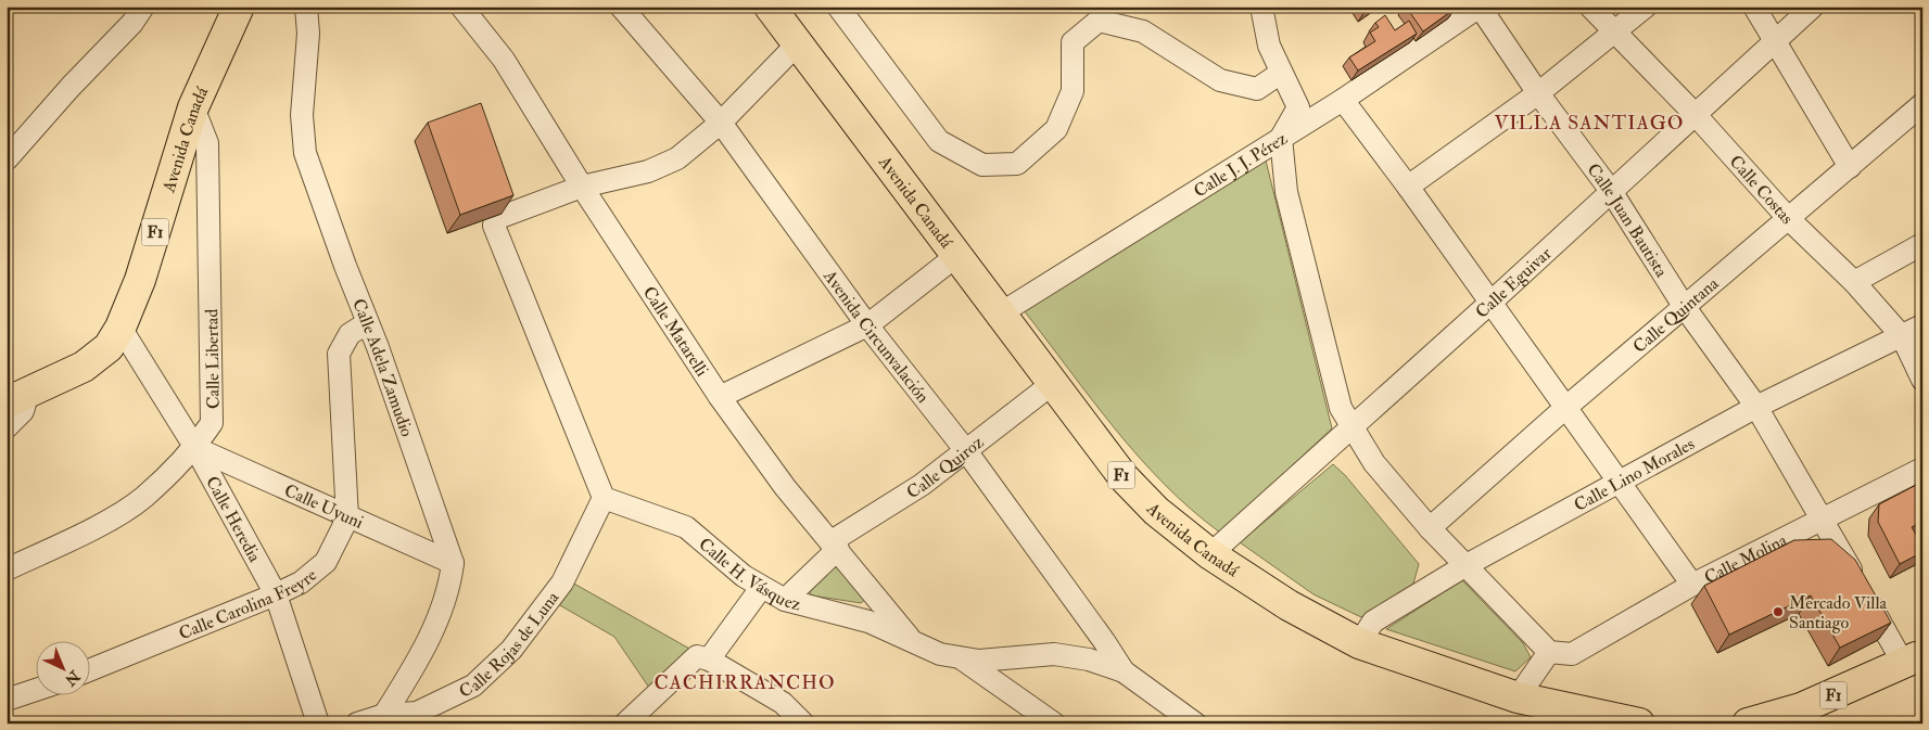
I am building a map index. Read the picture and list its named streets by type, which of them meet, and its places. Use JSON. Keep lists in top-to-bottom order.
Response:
{
  "streets": {
    "highway": ["Avenida Canadá", "F1"],
    "street": [
      "Calle J. J. Pérez",
      "Calle Costas",
      "Calle Juan Bautista",
      "Calle Eguivar",
      "Calle Quintana",
      "Calle Matarelli",
      "Avenida Circunvalación",
      "Calle Libertad",
      "Calle Adela Zamudio",
      "Calle Quiroz",
      "Calle Lino Morales",
      "Calle Uyuni",
      "Calle Heredia",
      "Calle Molina",
      "Calle H. Vásquez",
      "Calle Carolina Freyre",
      "Calle Rojas de Luna"
    ]
  },
  "crossings": [
    ["Avenida Canadá", "Calle J. J. Pérez"],
    ["Avenida Canadá", "Calle Eguivar"],
    ["Avenida Canadá", "Calle Libertad"],
    ["Avenida Canadá", "Calle Quiroz"],
    ["Avenida Canadá", "Calle Lino Morales"],
    ["Avenida Canadá", "Calle Heredia"],
    ["Calle J. J. Pérez", "Calle Juan Bautista"],
    ["Calle Costas", "Calle Eguivar"],
    ["Calle Costas", "Calle Quintana"],
    ["Calle Costas", "Calle Lino Morales"],
    ["Calle Juan Bautista", "F1"],
    ["Calle Juan Bautista", "Calle Eguivar"],
    ["Calle Juan Bautista", "Calle Quintana"],
    ["Calle Juan Bautista", "Calle Lino Morales"],
    ["Calle Juan Bautista", "Calle Molina"],
    ["Calle Matarelli", "Calle Quiroz"],
    ["Calle Matarelli", "Calle H. Vásquez"],
    ["Avenida Circunvalación", "Calle Quiroz"],
    ["Avenida Circunvalación", "Calle H. Vásquez"],
    ["Calle Libertad", "Calle Uyuni"],
    ["Calle Libertad", "Calle Heredia"],
    ["Calle Adela Zamudio", "Calle Uyuni"],
    ["Calle Adela Zamudio", "Calle Carolina Freyre"],
    ["Calle Adela Zamudio", "Calle Rojas de Luna"],
    ["Calle Quiroz", "Calle H. Vásquez"],
    ["Calle Uyuni", "Calle Heredia"],
    ["Calle Uyuni", "Calle Carolina Freyre"],
    ["Calle Heredia", "Calle Carolina Freyre"],
    ["Calle H. Vásquez", "Calle Rojas de Luna"]
  ],
  "districts": ["VILLA SANTIAGO", "CACHIRRANCHO"],
  "places": ["Mercado Villa Santiago"],
  "north": "bottom right"
}
